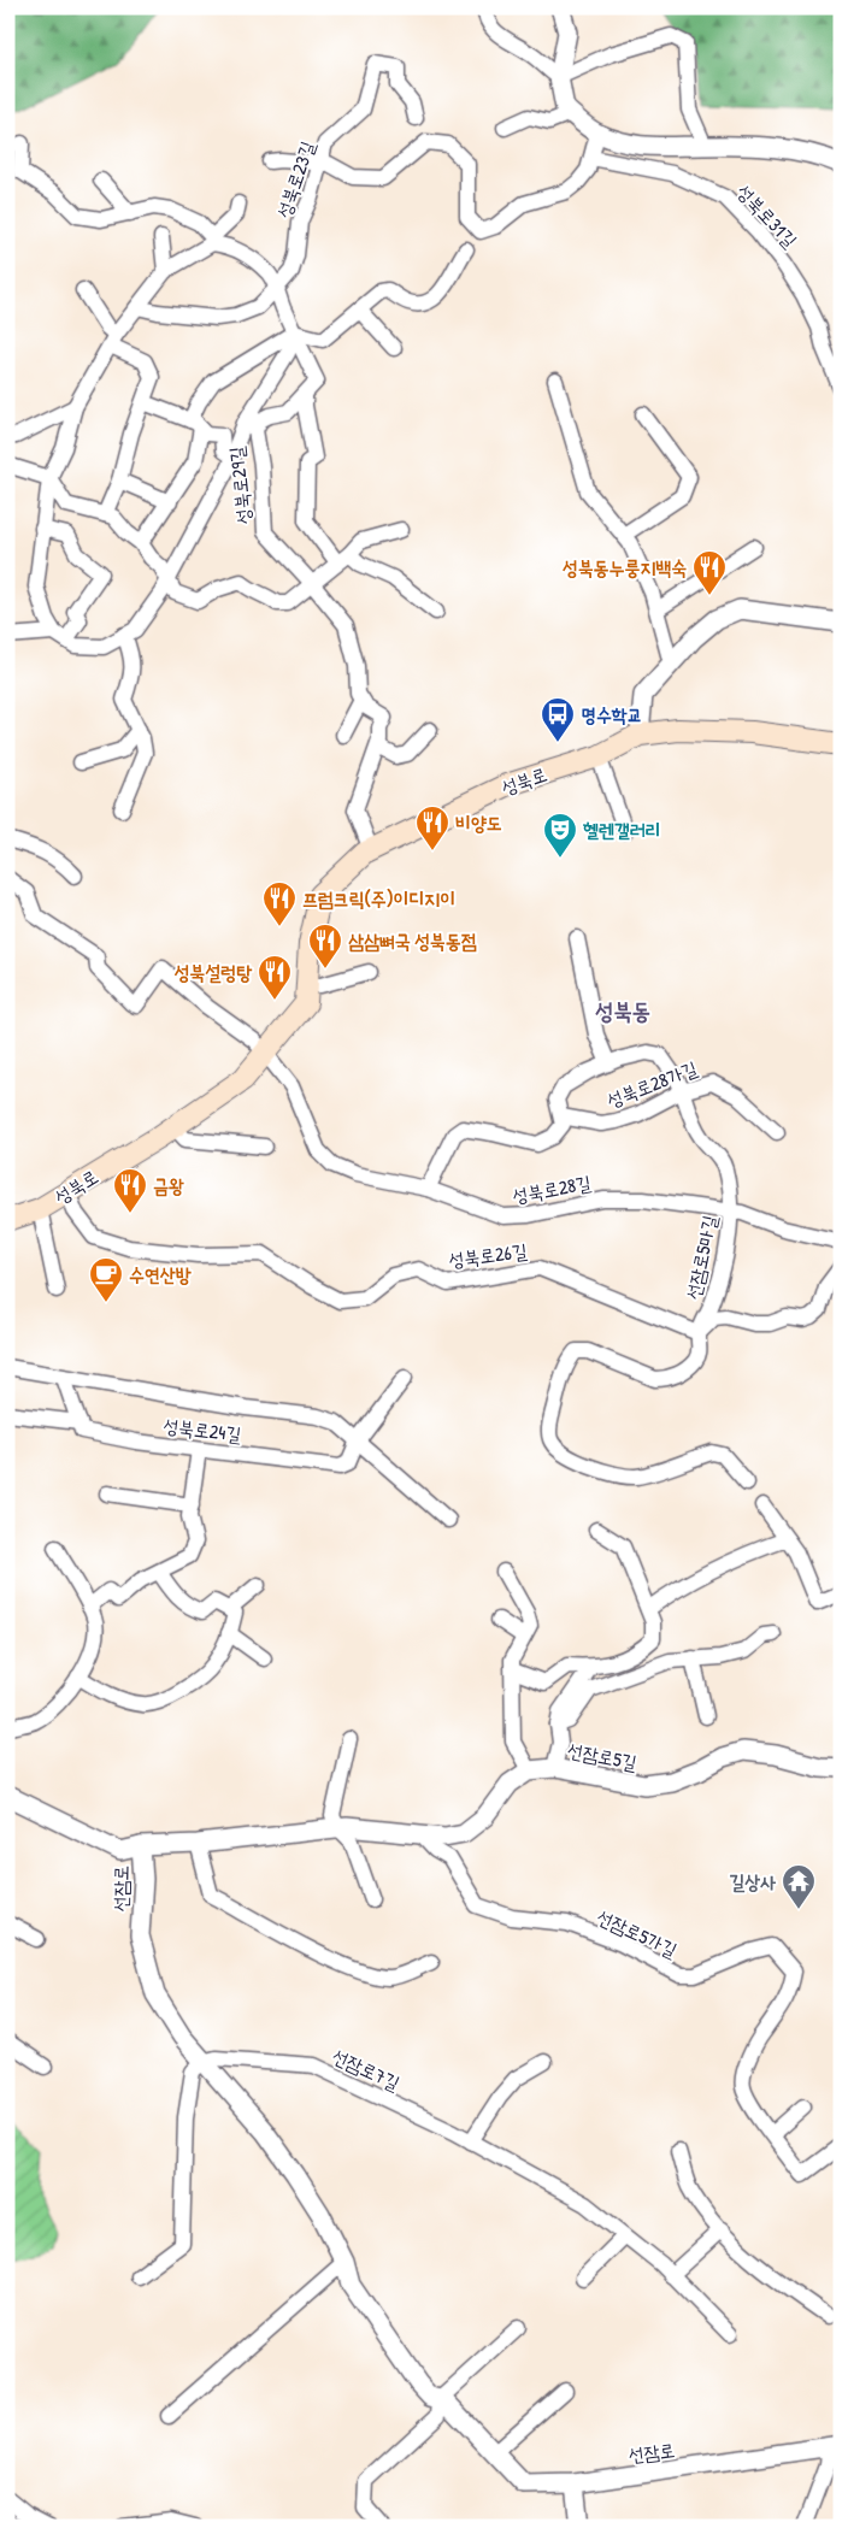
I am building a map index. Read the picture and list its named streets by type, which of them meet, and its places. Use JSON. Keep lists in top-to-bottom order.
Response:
{
  "streets": {
    "main road": ["성북로"],
    "street": [
      "성북로23길",
      "성북로31길",
      "성북로29길",
      "성북로28가길",
      "성북로28길",
      "성북로26길",
      "선잠로5마길",
      "성북로24길",
      "선잠로5길",
      "선잠로",
      "선잠로5가길",
      "선잠로7길"
    ]
  },
  "crossings": [
    ["성북로", "성북로28길"],
    ["성북로", "성북로26길"],
    ["성북로28가길", "선잠로5마길"],
    ["성북로28길", "선잠로5마길"],
    ["성북로26길", "선잠로5마길"],
    ["선잠로", "선잠로7길"]
  ],
  "districts": ["성북동"],
  "places": {
    "restaurant": [
      "성북동누룽지백숙",
      "비양도",
      "프럼크릭(주)이디지이",
      "삼삼뼈국 성북동점",
      "성북설렁탕",
      "금왕"
    ],
    "bus stop": ["명수학교"],
    "theatre": ["헬렌갤러리"],
    "cafe": ["수연산방"],
    "temple": ["길상사"]
  }
}
